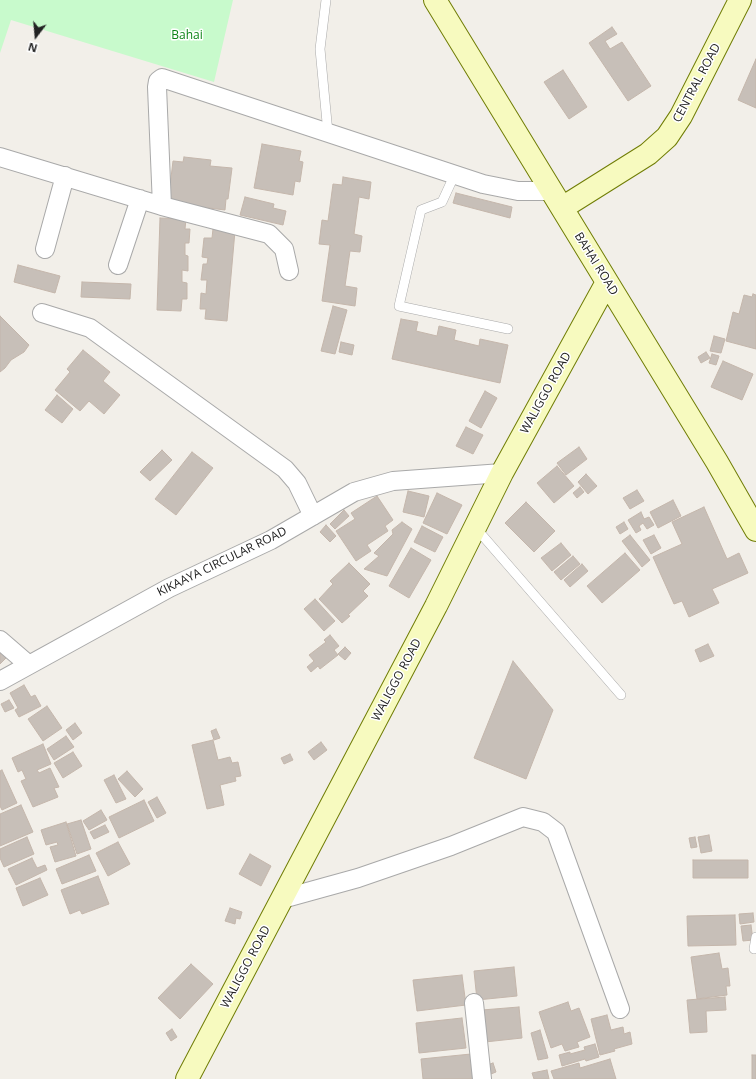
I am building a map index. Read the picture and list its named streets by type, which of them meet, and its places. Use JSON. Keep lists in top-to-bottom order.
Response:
{
  "streets": {
    "street": [
      "CENTRAL ROAD",
      "BAHAI ROAD",
      "WALIGGO ROAD",
      "KIKAAYA CIRCULAR ROAD"
    ]
  },
  "crossings": [
    ["CENTRAL ROAD", "BAHAI ROAD"],
    ["BAHAI ROAD", "WALIGGO ROAD"],
    ["WALIGGO ROAD", "KIKAAYA CIRCULAR ROAD"]
  ],
  "parks": ["Bahai"],
  "north": "bottom"
}
